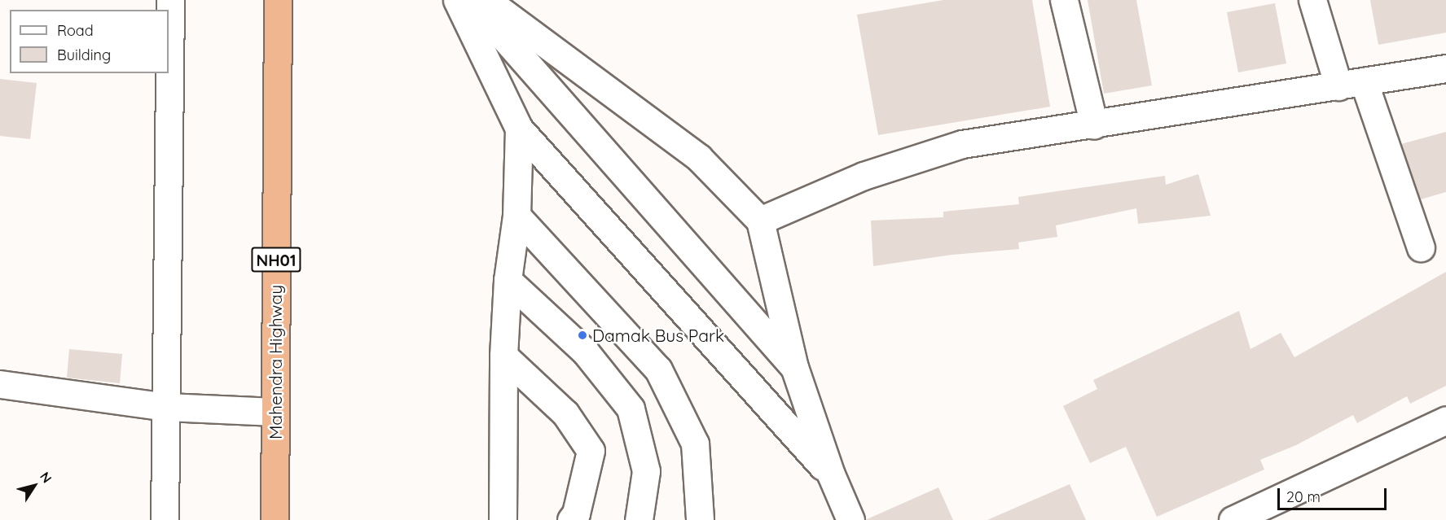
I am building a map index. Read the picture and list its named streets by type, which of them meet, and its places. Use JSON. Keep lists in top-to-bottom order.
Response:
{
  "streets": {
    "highway": ["NH01", "Mahendra Highway"]
  },
  "places": ["Damak Bus Park"],
  "legend": ["Road", "Building"],
  "scale_bar": "20 m",
  "north": "top right"
}
